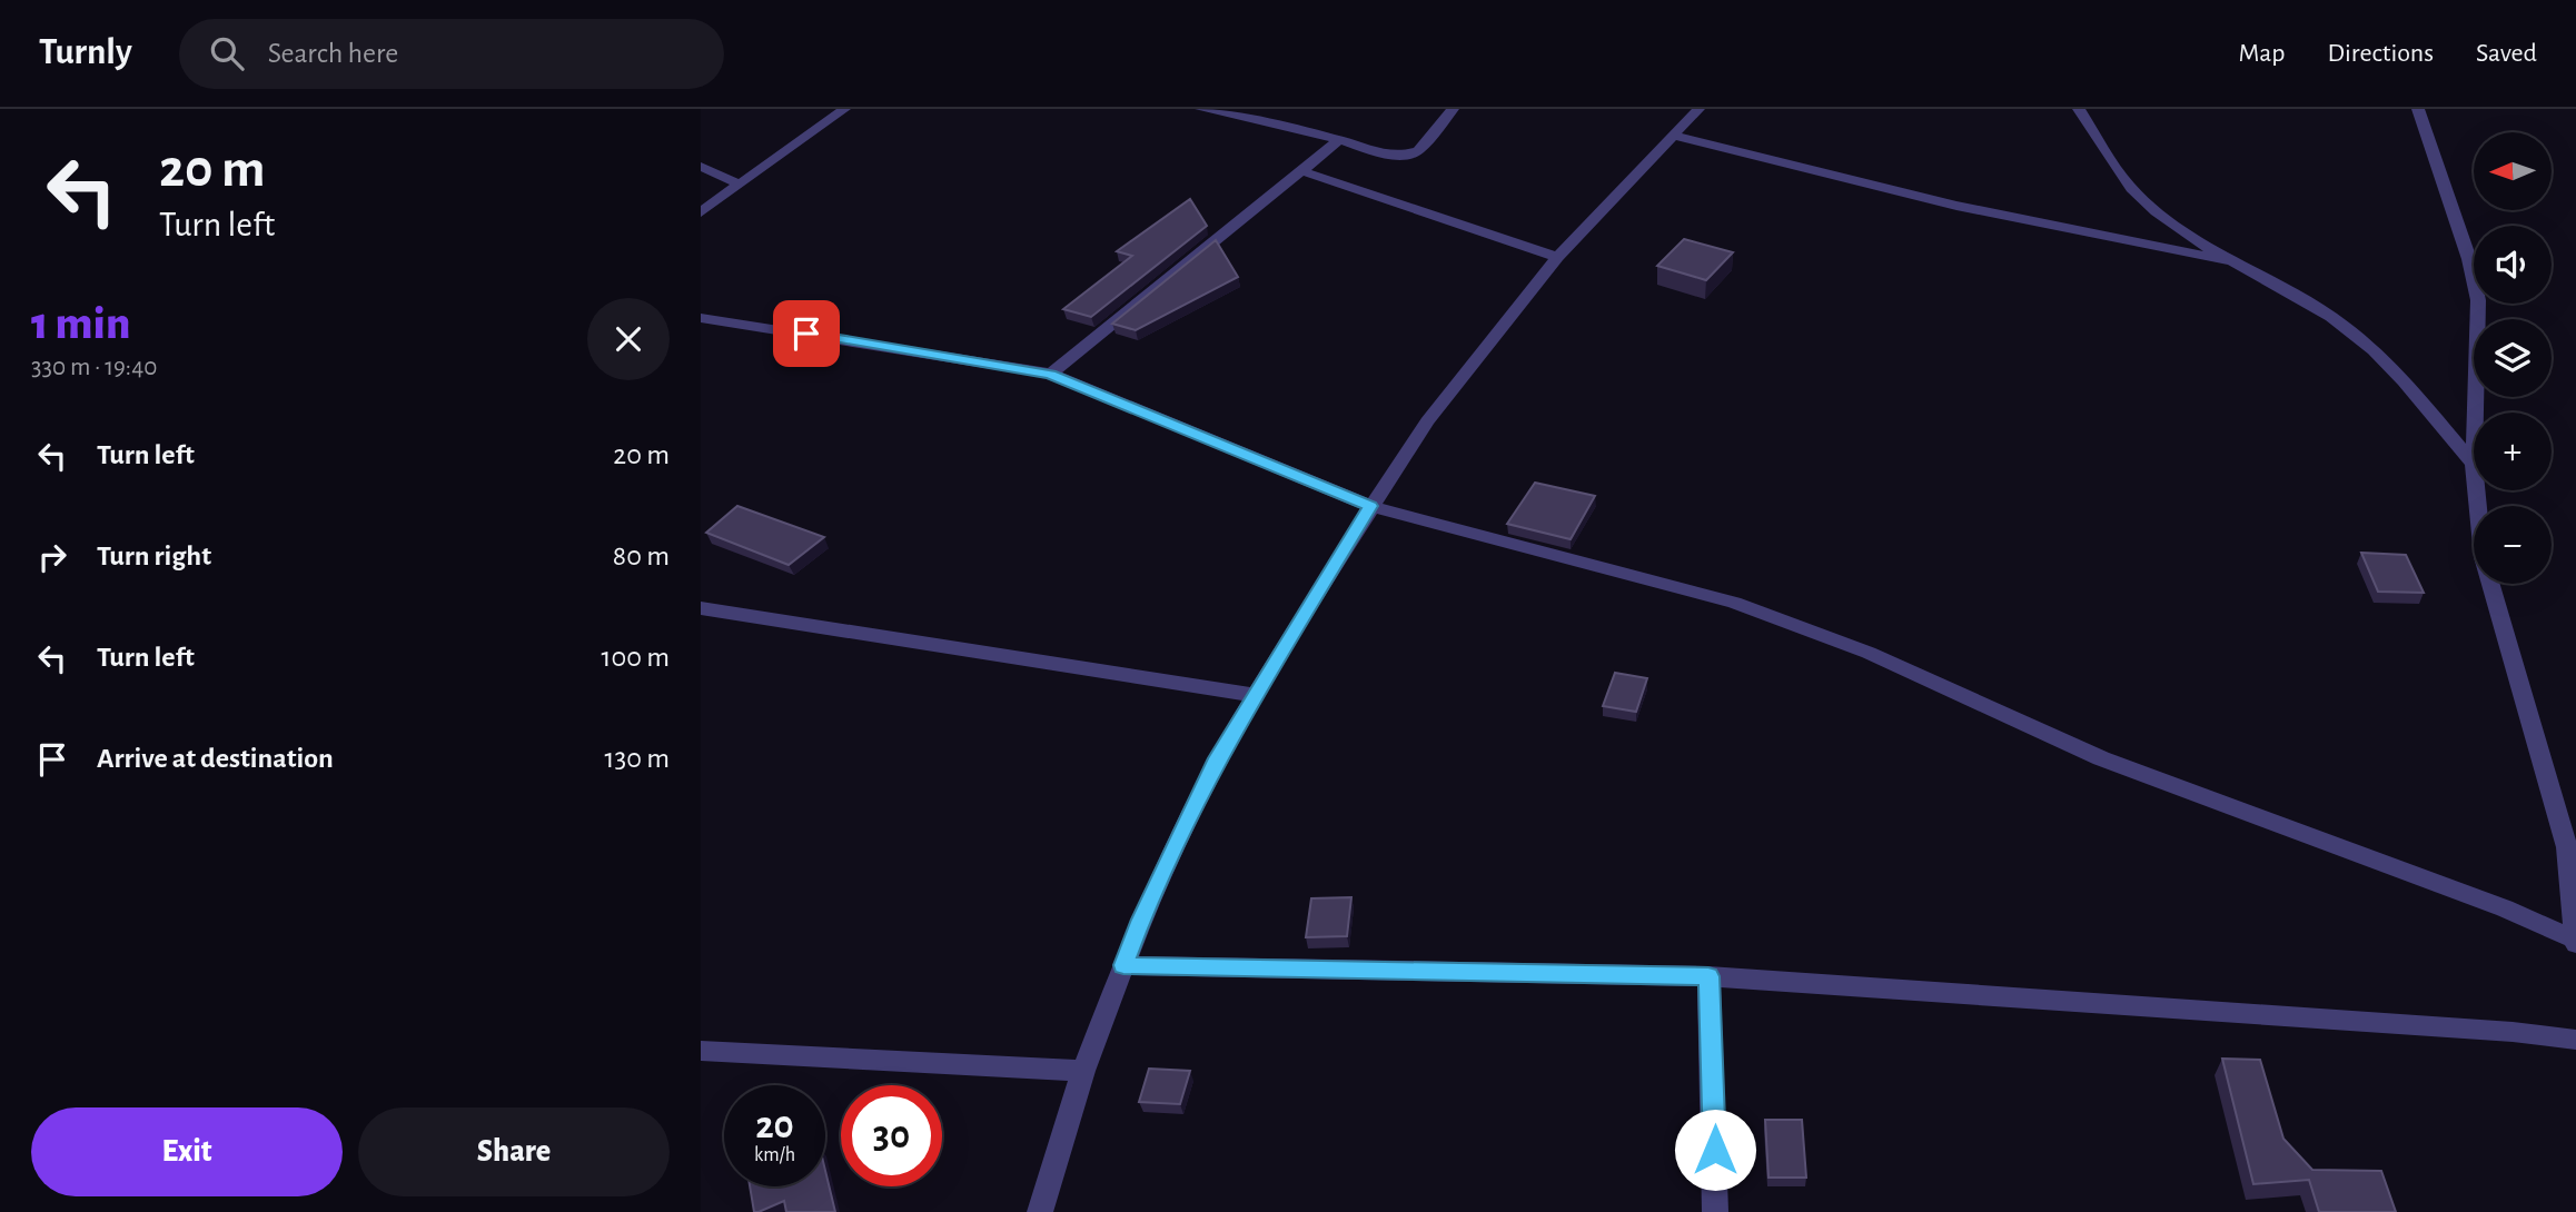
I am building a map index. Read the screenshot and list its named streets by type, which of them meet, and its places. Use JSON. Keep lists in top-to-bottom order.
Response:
{
  "north": "left",
  "page": {
    "header": "Turnly",
    "search": "Search here",
    "nav": ["Map", "Directions", "Saved"],
    "turn": ["20 m", "Turn left"],
    "map_buttons": ["+", "−"],
    "heading": ["1 min", "330 m · 19:40"],
    "list": [
      {
        "name": "Turn left",
        "value": "20 m"
      },
      {
        "name": "Turn right",
        "value": "80 m"
      },
      {
        "name": "Turn left",
        "value": "100 m"
      },
      {
        "name": "Arrive at destination",
        "value": "130 m"
      }
    ],
    "speed": "20 km/h",
    "limit": "30",
    "buttons": ["Exit", "Share"]
  }
}
